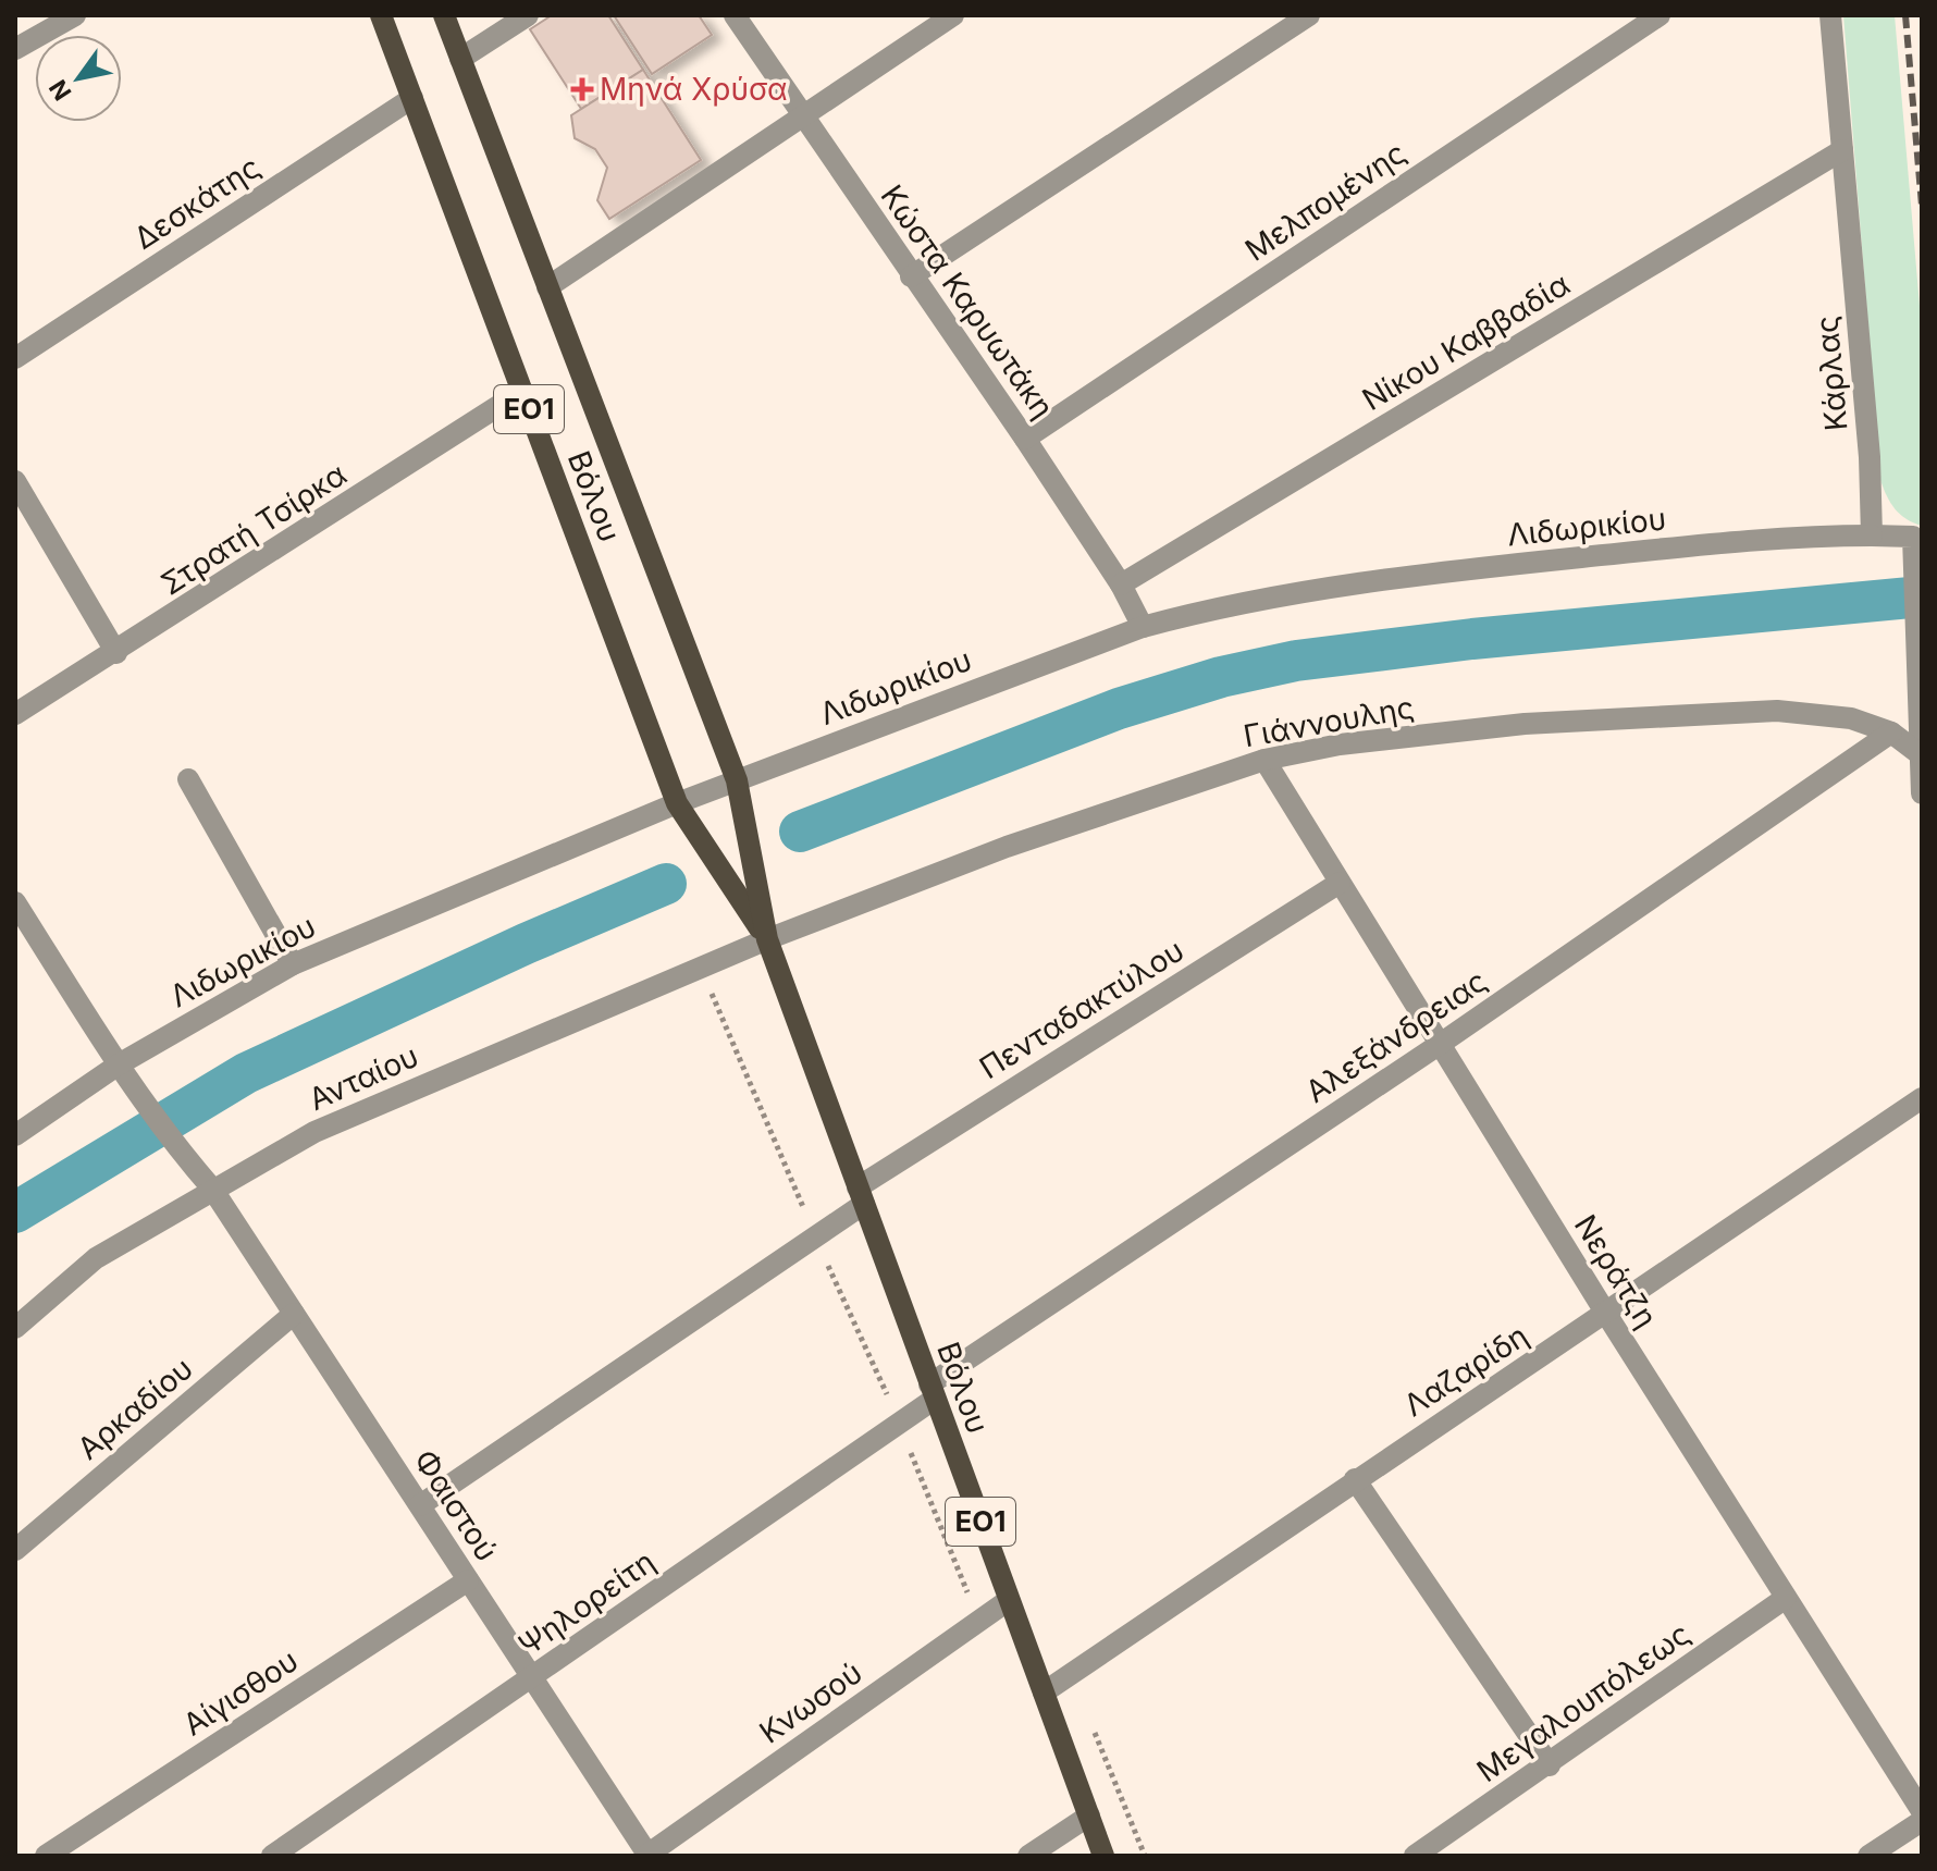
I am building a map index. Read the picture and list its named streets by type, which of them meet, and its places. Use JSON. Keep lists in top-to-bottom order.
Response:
{
  "streets": {
    "main road": ["ΕΟ1", "Βόλου"],
    "street": [
      "Μελπομένης",
      "Δεσκάτης",
      "Κώστα Καρυωτάκη",
      "Νίκου Καββαδία",
      "Κάρλας",
      "Λιδωρικίου",
      "Στρατή Τσίρκα",
      "Γιάννουλης",
      "Πενταδακτύλου",
      "Αλεξάνδρειας",
      "Ανταίου",
      "Νεράτζη",
      "Λαζαρίδη",
      "Αρκαδίου",
      "Φαιστού",
      "Ψηλορείτη",
      "Αίγισθου",
      "Κνωσού",
      "Μεγαλουπόλεως"
    ]
  },
  "crossings": [
    ["Μελπομένης", "Κώστα Καρυωτάκη"],
    ["Δεσκάτης", "Βόλου"],
    ["Κώστα Καρυωτάκη", "Νίκου Καββαδία"],
    ["Κώστα Καρυωτάκη", "Λιδωρικίου"],
    ["Νίκου Καββαδία", "Κάρλας"],
    ["Κάρλας", "Λιδωρικίου"],
    ["ΕΟ1", "Βόλου"],
    ["ΕΟ1", "Λιδωρικίου"],
    ["ΕΟ1", "Γιάννουλης"],
    ["ΕΟ1", "Ανταίου"],
    ["Βόλου", "Λιδωρικίου"],
    ["Βόλου", "Στρατή Τσίρκα"],
    ["Βόλου", "Γιάννουλης"],
    ["Βόλου", "Πενταδακτύλου"],
    ["Βόλου", "Αλεξάνδρειας"],
    ["Βόλου", "Ανταίου"],
    ["Βόλου", "Λαζαρίδη"],
    ["Βόλου", "Ψηλορείτη"],
    ["Βόλου", "Κνωσού"],
    ["Λιδωρικίου", "Φαιστού"],
    ["Γιάννουλης", "Αλεξάνδρειας"],
    ["Γιάννουλης", "Ανταίου"],
    ["Γιάννουλης", "Νεράτζη"],
    ["Πενταδακτύλου", "Νεράτζη"],
    ["Πενταδακτύλου", "Φαιστού"],
    ["Αλεξάνδρειας", "Νεράτζη"],
    ["Αλεξάνδρειας", "Ψηλορείτη"],
    ["Ανταίου", "Φαιστού"],
    ["Νεράτζη", "Λαζαρίδη"],
    ["Νεράτζη", "Μεγαλουπόλεως"],
    ["Αρκαδίου", "Φαιστού"],
    ["Φαιστού", "Ψηλορείτη"],
    ["Φαιστού", "Αίγισθου"],
    ["Φαιστού", "Κνωσού"]
  ],
  "places": {
    "health": ["Μηνά Χρύσα"]
  },
  "north": "bottom left"
}
